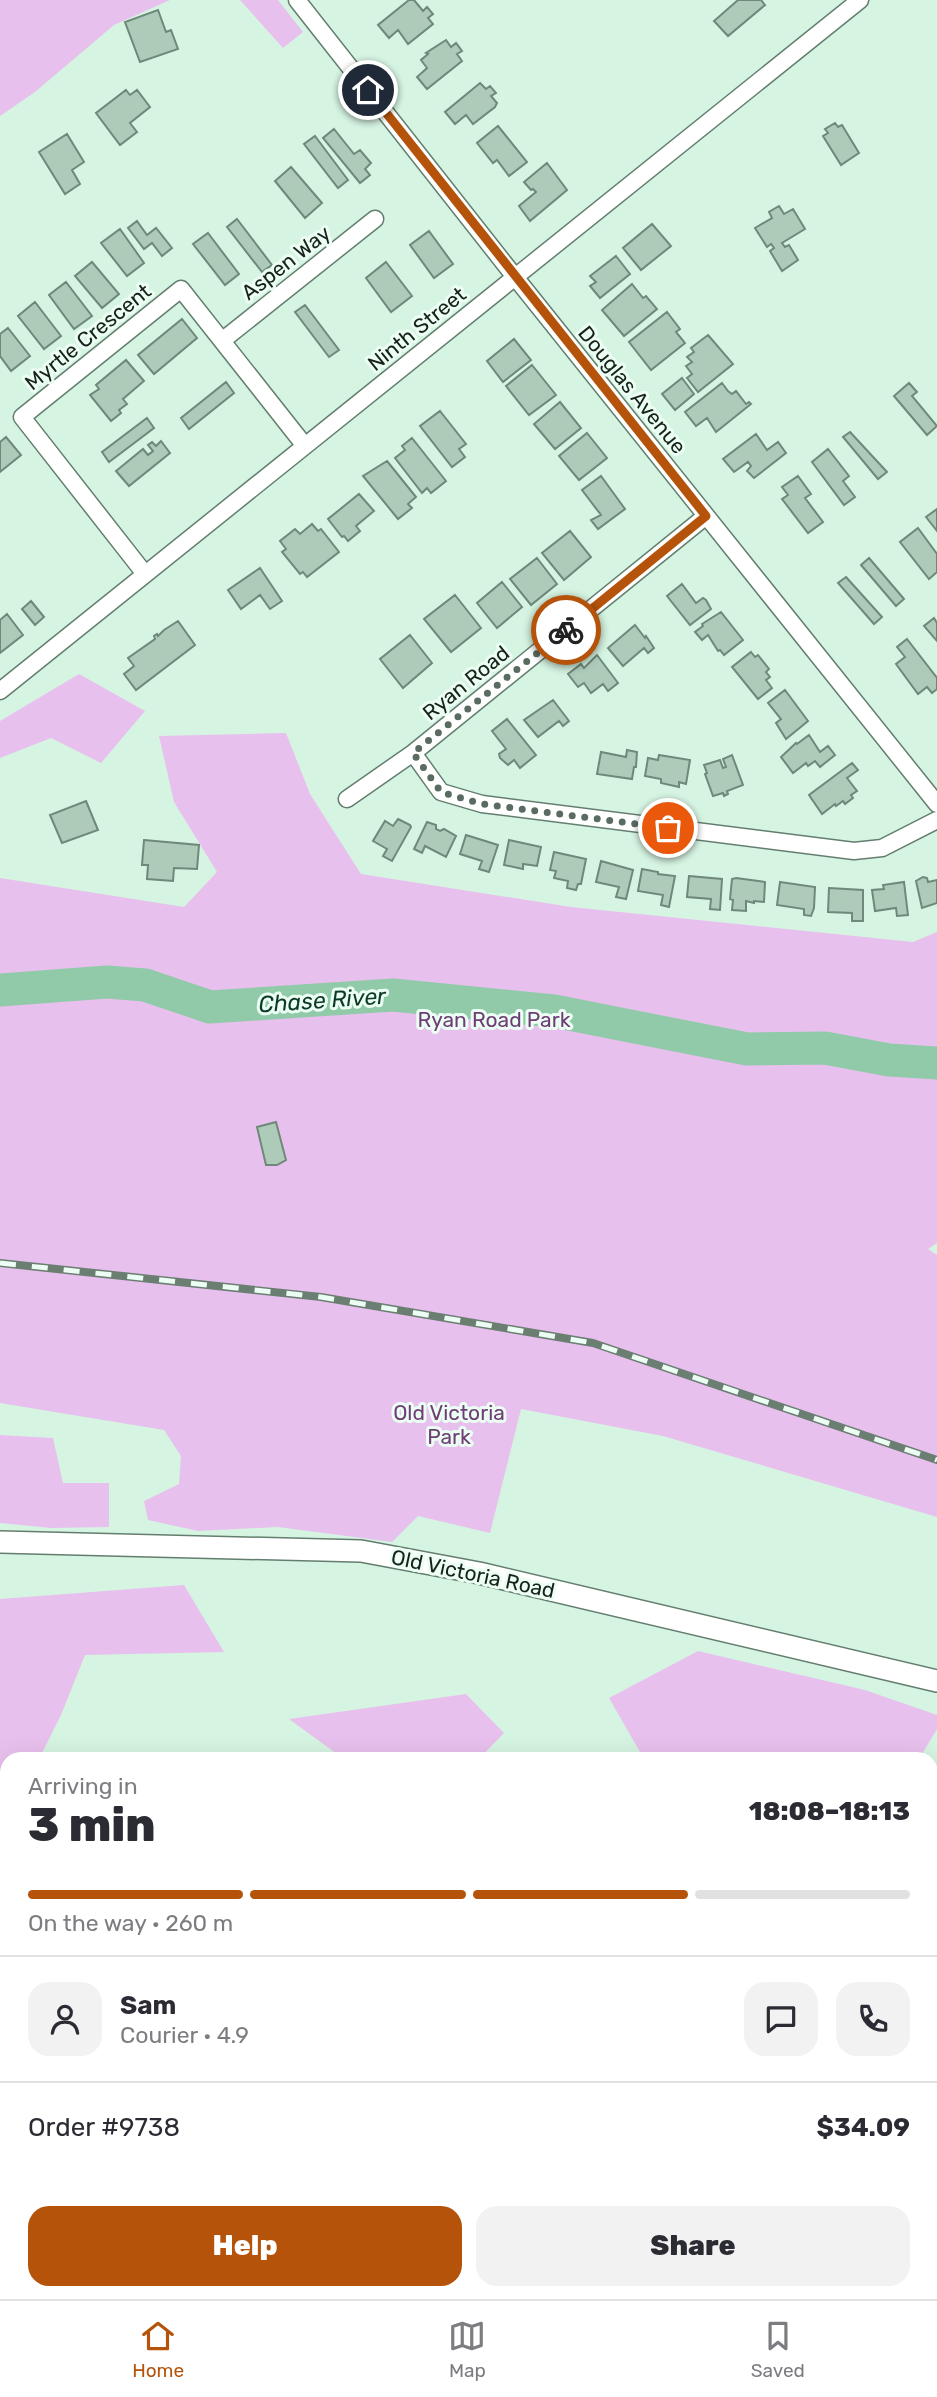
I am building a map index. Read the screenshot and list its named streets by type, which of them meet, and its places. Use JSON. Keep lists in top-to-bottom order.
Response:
{
  "streets": {
    "street": [
      "Aspen Way",
      "Ninth Street",
      "Myrtle Crescent",
      "Douglas Avenue",
      "Ryan Road",
      "Old Victoria Road"
    ]
  },
  "crossings": [
    ["Aspen Way", "Myrtle Crescent"],
    ["Ninth Street", "Myrtle Crescent"],
    ["Ninth Street", "Douglas Avenue"],
    ["Douglas Avenue", "Ryan Road"]
  ],
  "water": ["Chase River"],
  "parks": ["Ryan Road Park", "Old Victoria Park"],
  "page": {
    "heading": ["3 min", "Arriving in", "18:08–18:13"],
    "panel": [
      "Sam",
      "Courier · 4.9",
      "Order #9738",
      "$34.09"
    ],
    "bar": "On the way · 260 m",
    "buttons": ["Help", "Share"],
    "tabs": ["Home", "Map", "Saved"]
  }
}
